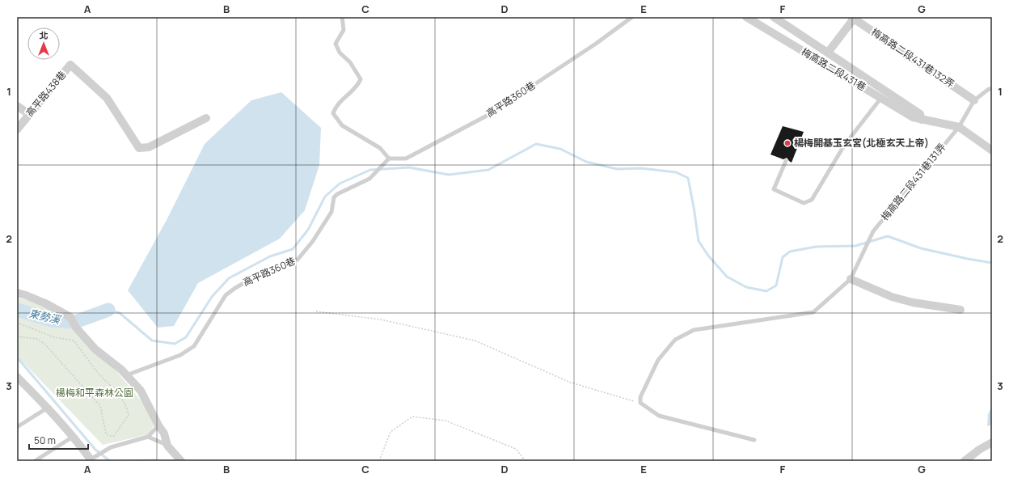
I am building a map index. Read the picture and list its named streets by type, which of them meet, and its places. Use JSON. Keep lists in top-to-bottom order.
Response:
{
  "streets": {
    "street": ["梅高路二段431巷132弄", "梅高路二段431巷", "高平路438巷"],
    "lane": ["高平路360巷", "梅高路二段431巷131弄"]
  },
  "crossings": [
    ["梅高路二段431巷132弄", "梅高路二段431巷131弄"],
    ["梅高路二段431巷", "梅高路二段431巷131弄"]
  ],
  "water": ["東勢溪"],
  "parks": ["楊梅和平森林公園"],
  "places": ["楊梅開基玉玄宮(北極玄天上帝)"],
  "scale_bar": "50 m",
  "north": "top",
  "grid": {
    "columns": [
      "A",
      "B",
      "C",
      "D",
      "E",
      "F",
      "G"
    ],
    "rows": ["1", "2", "3"]
  }
}
